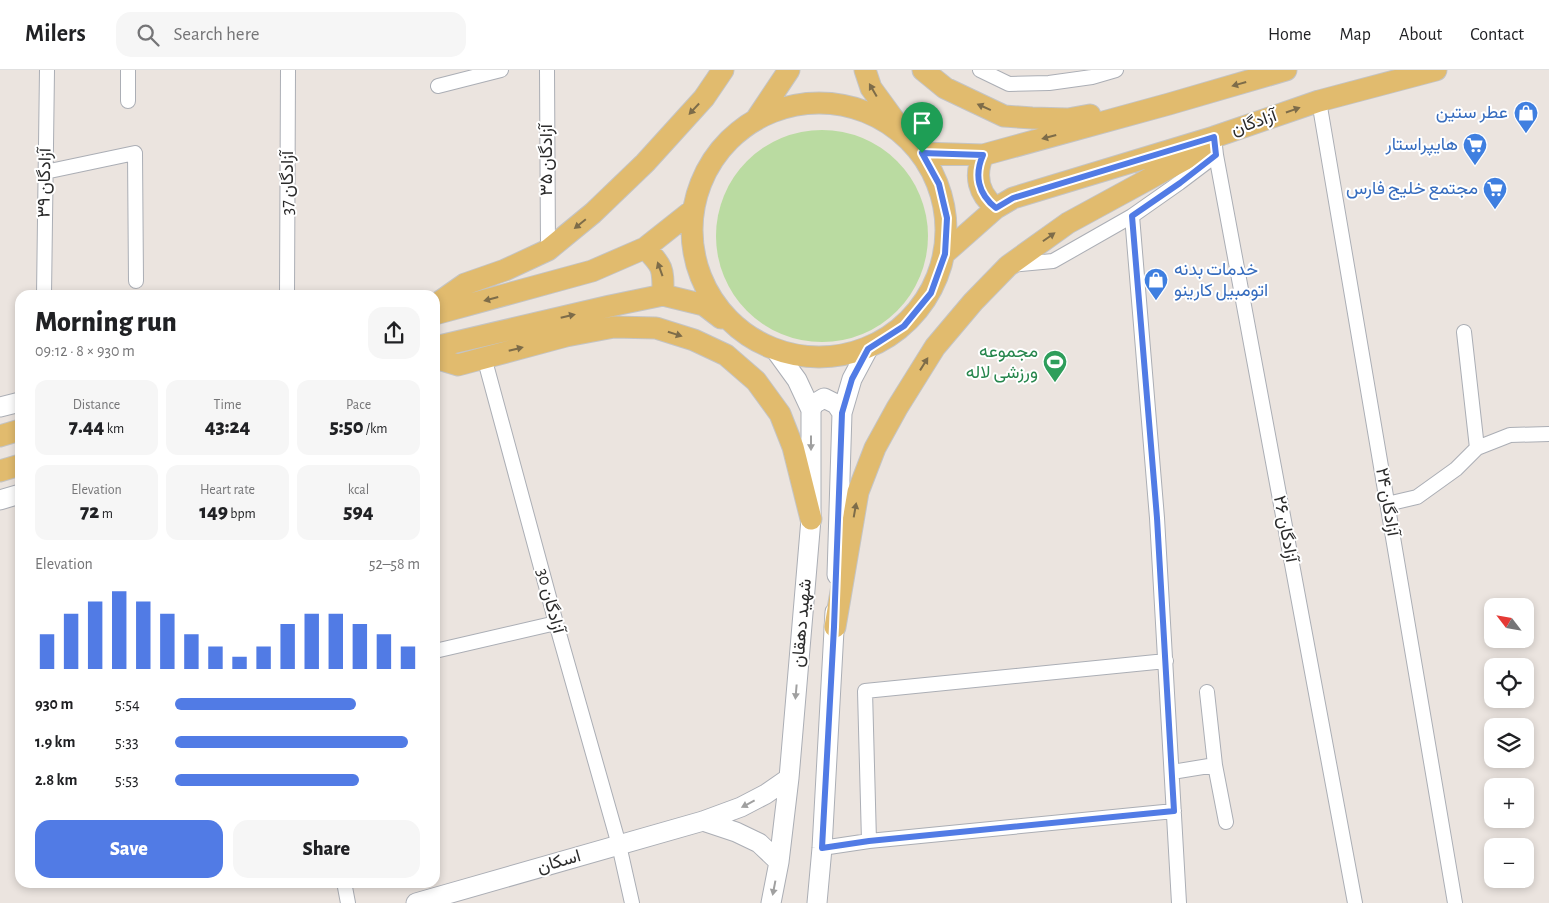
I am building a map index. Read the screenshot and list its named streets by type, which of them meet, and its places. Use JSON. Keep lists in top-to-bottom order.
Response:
{
  "streets": {
    "main road": ["آزادگان", "شهید دهقان", "اسکان"],
    "street": [
      "آزادگان ۳۵",
      "آزادگان ۳۹",
      "آزادگان 37",
      "۲۴ آزادگان",
      "۲۶ آزادگان",
      "آزادگان 30"
    ]
  },
  "crossings": [
    ["آزادگان", "۲۴ آزادگان"],
    ["آزادگان", "۲۶ آزادگان"],
    ["آزادگان 30", "اسکان"],
    ["شهید دهقان", "اسکان"]
  ],
  "places": {
    "shop": ["عطر ستین", "خدمات بدنه اتومبیل کارینو"],
    "supermarket": ["هایپراستار", "مجتمع خلیج فارس"],
    "sports": ["مجموعه ورزشی لاله"]
  },
  "north": "top left",
  "page": {
    "header": "Milers",
    "search": "Search here",
    "nav": [
      "Home",
      "Map",
      "About",
      "Contact"
    ],
    "heading": ["Morning run", "09:12 · 8 × 930 m"],
    "stats": [
      ["Distance", "7.44 km"],
      ["Time", "43:24"],
      ["Pace", "5:50 /km"],
      ["Elevation", "72 m"],
      ["Heart rate", "149 bpm"],
      ["kcal", "594"]
    ],
    "chart": ["Elevation", "52–58 m"],
    "map_buttons": ["+", "−"],
    "list": [
      {
        "name": "930 m",
        "note": "5:54"
      },
      {
        "name": "1.9 km",
        "note": "5:33"
      },
      {
        "name": "2.8 km",
        "note": "5:53"
      }
    ],
    "buttons": ["Save", "Share"]
  }
}
